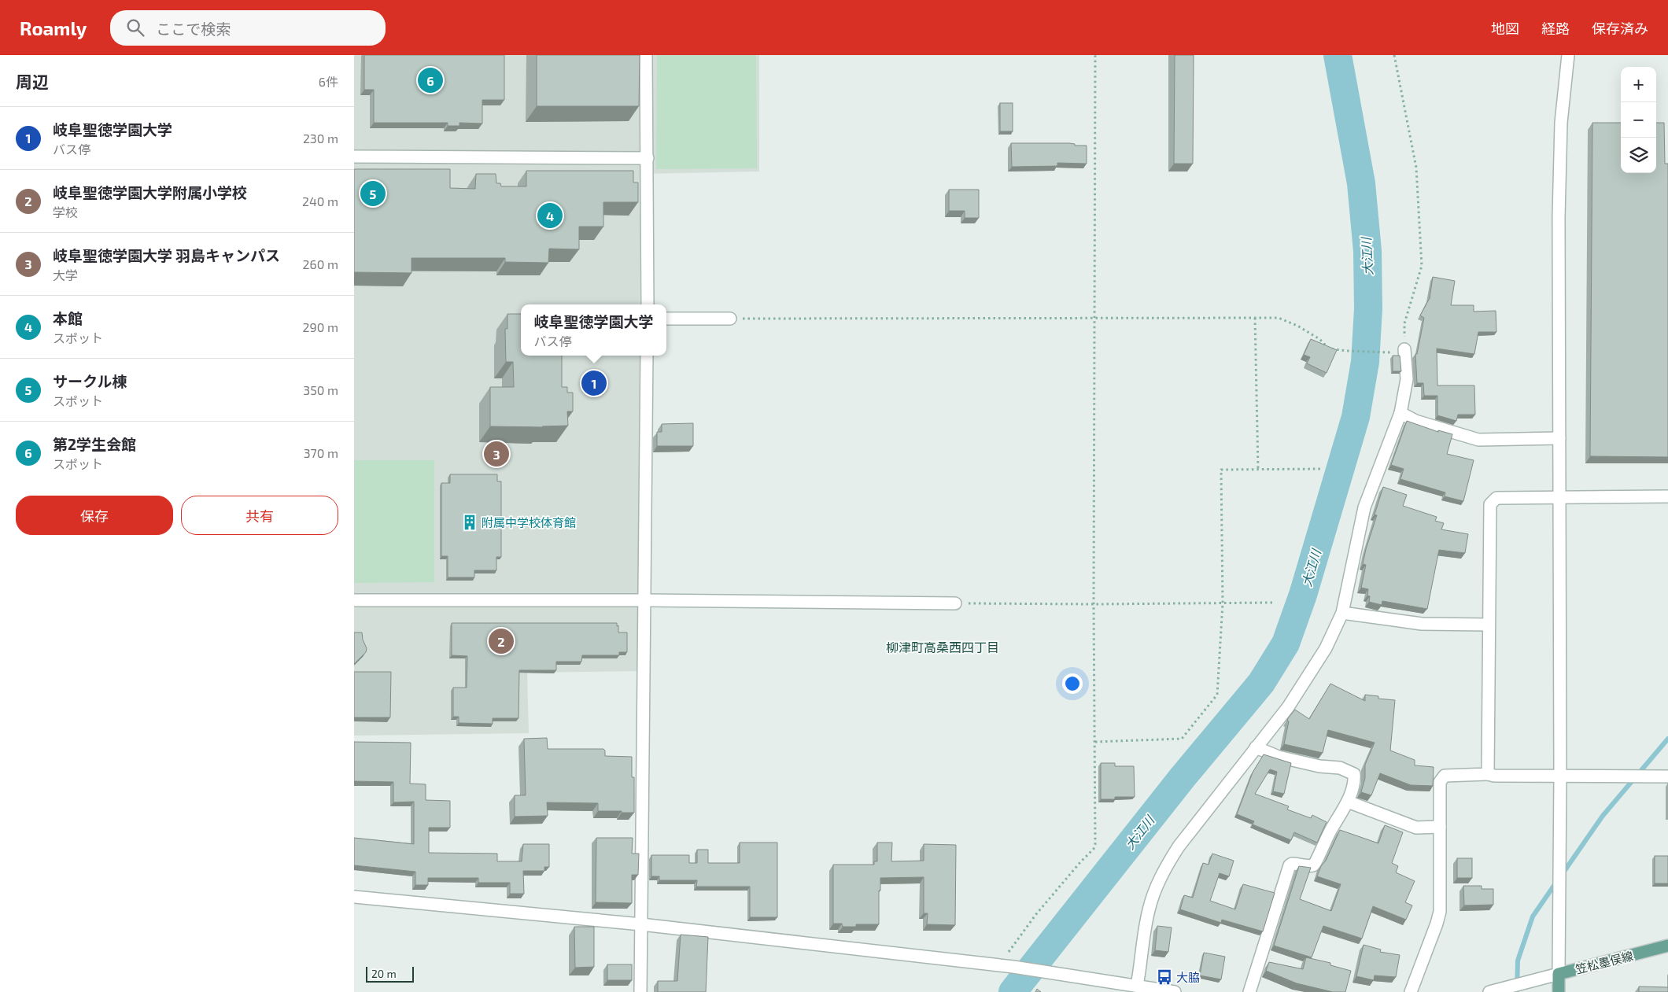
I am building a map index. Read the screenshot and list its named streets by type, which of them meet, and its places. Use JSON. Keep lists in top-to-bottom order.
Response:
{
  "streets": {
    "main road": ["笠松墨俣線"]
  },
  "districts": ["柳津町高桑西四丁目"],
  "water": ["大江川"],
  "places": {
    "building": ["附属中学校体育館"],
    "bus stop": ["大脇"]
  },
  "scale_bar": "20 m",
  "page": {
    "header": "Roamly",
    "search": "ここで検索",
    "nav": ["地図", "経路", "保存済み"],
    "heading": ["周辺", "6件"],
    "pins": [
      "6",
      "5",
      "4",
      "1",
      "3",
      "2"
    ],
    "map_buttons": ["+", "−"],
    "list": [
      {
        "mark": "1",
        "name": "岐阜聖徳学園大学",
        "note": "バス停",
        "value": "230 m"
      },
      {
        "mark": "2",
        "name": "岐阜聖徳学園大学附属小学校",
        "note": "学校",
        "value": "240 m"
      },
      {
        "mark": "3",
        "name": "岐阜聖徳学園大学 羽島キャンパス",
        "note": "大学",
        "value": "260 m"
      },
      {
        "mark": "4",
        "name": "本館",
        "note": "スポット",
        "value": "290 m"
      },
      {
        "mark": "5",
        "name": "サークル棟",
        "note": "スポット",
        "value": "350 m"
      },
      {
        "mark": "6",
        "name": "第2学生会館",
        "note": "スポット",
        "value": "370 m"
      }
    ],
    "popup": ["岐阜聖徳学園大学", "バス停"],
    "buttons": ["保存", "共有"],
    "scale": "20 m"
  }
}
